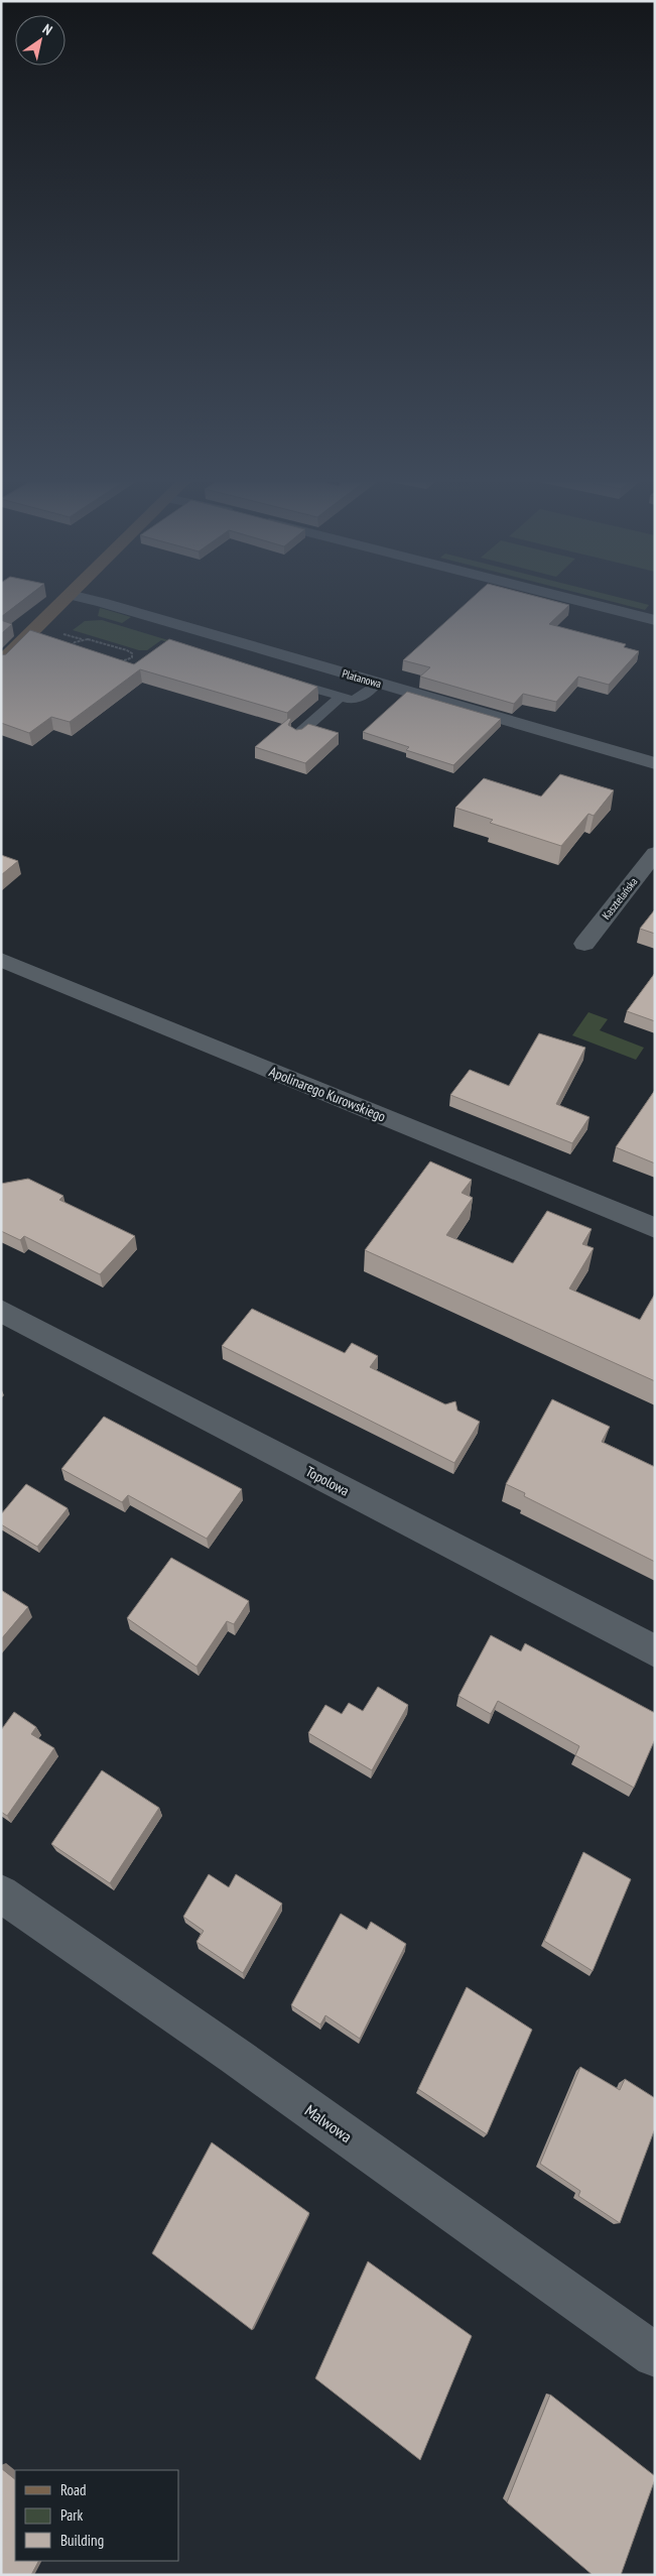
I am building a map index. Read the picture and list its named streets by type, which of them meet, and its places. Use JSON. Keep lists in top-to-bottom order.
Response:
{
  "streets": {
    "street": [
      "Platanowa",
      "Kasztelańska",
      "Apolinarego Kurowskiego",
      "Topolowa",
      "Malwowa"
    ]
  },
  "legend": ["Road", "Park", "Building"],
  "north": "top right"
}
